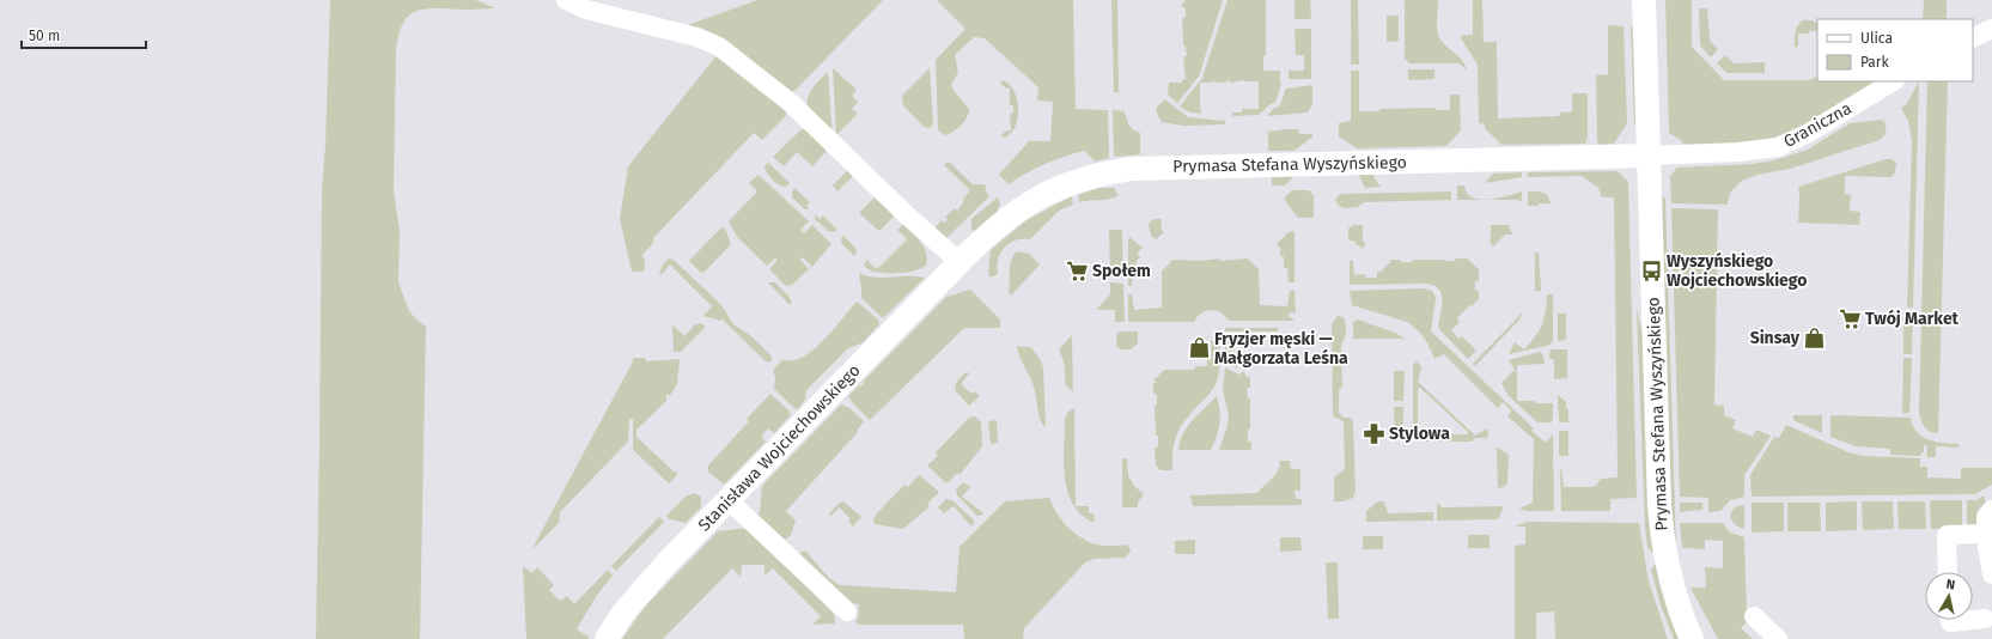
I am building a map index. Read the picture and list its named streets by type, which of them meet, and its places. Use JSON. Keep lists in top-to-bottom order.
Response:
{
  "streets": {
    "street": ["Graniczna", "Prymasa Stefana Wyszyńskiego", "Stanisława Wojciechowskiego"]
  },
  "crossings": [
    ["Graniczna", "Prymasa Stefana Wyszyńskiego"],
    ["Prymasa Stefana Wyszyńskiego", "Stanisława Wojciechowskiego"]
  ],
  "places": {
    "supermarket": ["Społem", "Twój Market"],
    "bus stop": ["Wyszyńskiego Wojciechowskiego"],
    "shop": ["Sinsay", "Fryzjer męski — Małgorzata Leśna"],
    "pharmacy": ["Stylowa"]
  },
  "legend": ["Ulica", "Park"],
  "scale_bar": "50 m",
  "north": "top"
}
